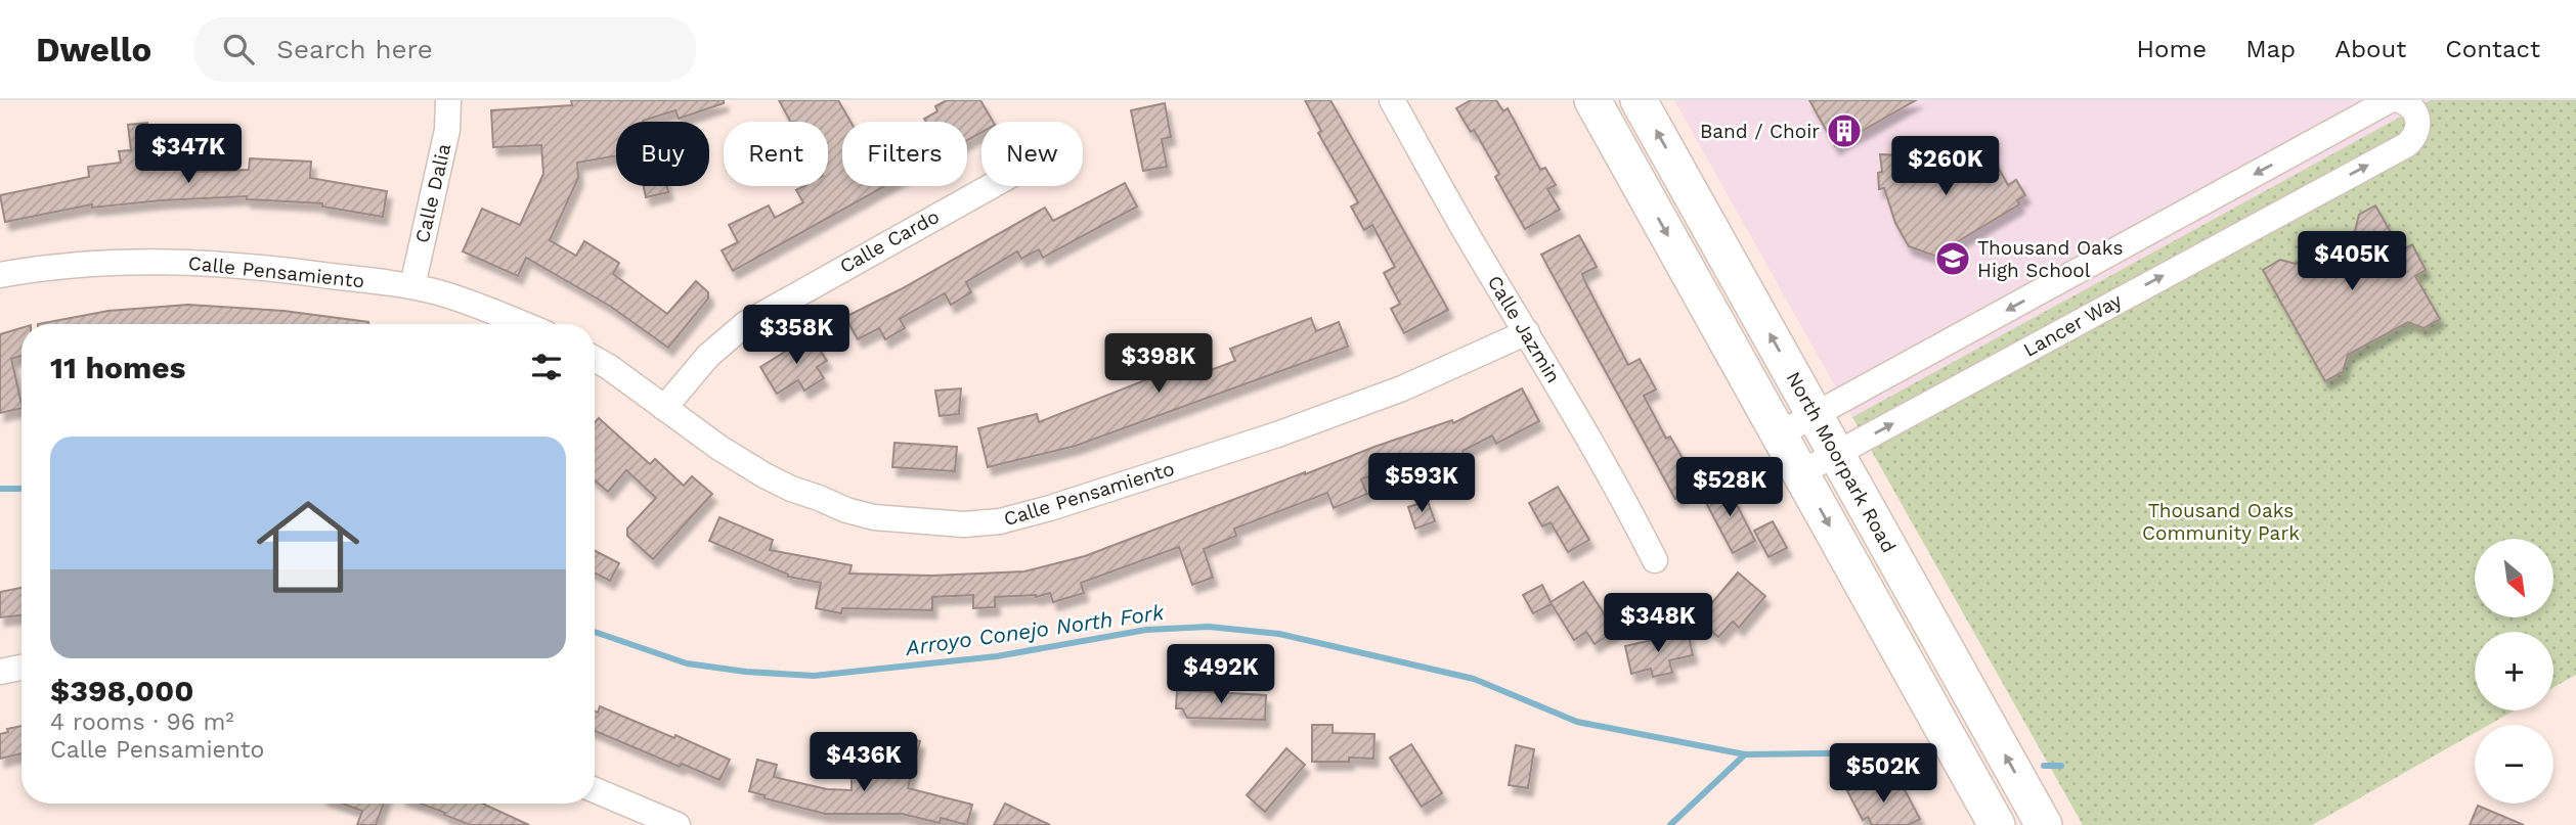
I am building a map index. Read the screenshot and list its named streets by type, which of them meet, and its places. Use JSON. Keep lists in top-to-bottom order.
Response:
{
  "streets": {
    "main road": ["North Moorpark Road"],
    "street": [
      "Calle Dalia",
      "Calle Cardo",
      "Calle Pensamiento",
      "Lancer Way",
      "Calle Jazmin"
    ]
  },
  "crossings": [
    ["Calle Dalia", "Calle Pensamiento"],
    ["Calle Cardo", "Calle Pensamiento"],
    ["Calle Pensamiento", "Calle Jazmin"],
    ["Lancer Way", "North Moorpark Road"]
  ],
  "water": ["Arroyo Conejo North Fork"],
  "parks": ["Thousand Oaks Community Park"],
  "places": {
    "building": ["Band / Choir"],
    "school or university": ["Thousand Oaks High School"]
  },
  "north": "bottom right",
  "page": {
    "header": "Dwello",
    "search": "Search here",
    "nav": [
      "Home",
      "Map",
      "About",
      "Contact"
    ],
    "chip": [
      "Buy",
      "Rent",
      "Filters",
      "New"
    ],
    "price": [
      "$347K",
      "$260K",
      "$405K",
      "$358K",
      "$398K",
      "$593K",
      "$528K",
      "$348K",
      "$492K",
      "$436K",
      "$502K"
    ],
    "heading": "11 homes",
    "list": [
      {
        "name": "$398,000",
        "note": "4 rooms · 96 m² · Calle Pensamiento"
      }
    ],
    "map_buttons": ["+", "−"]
  }
}
